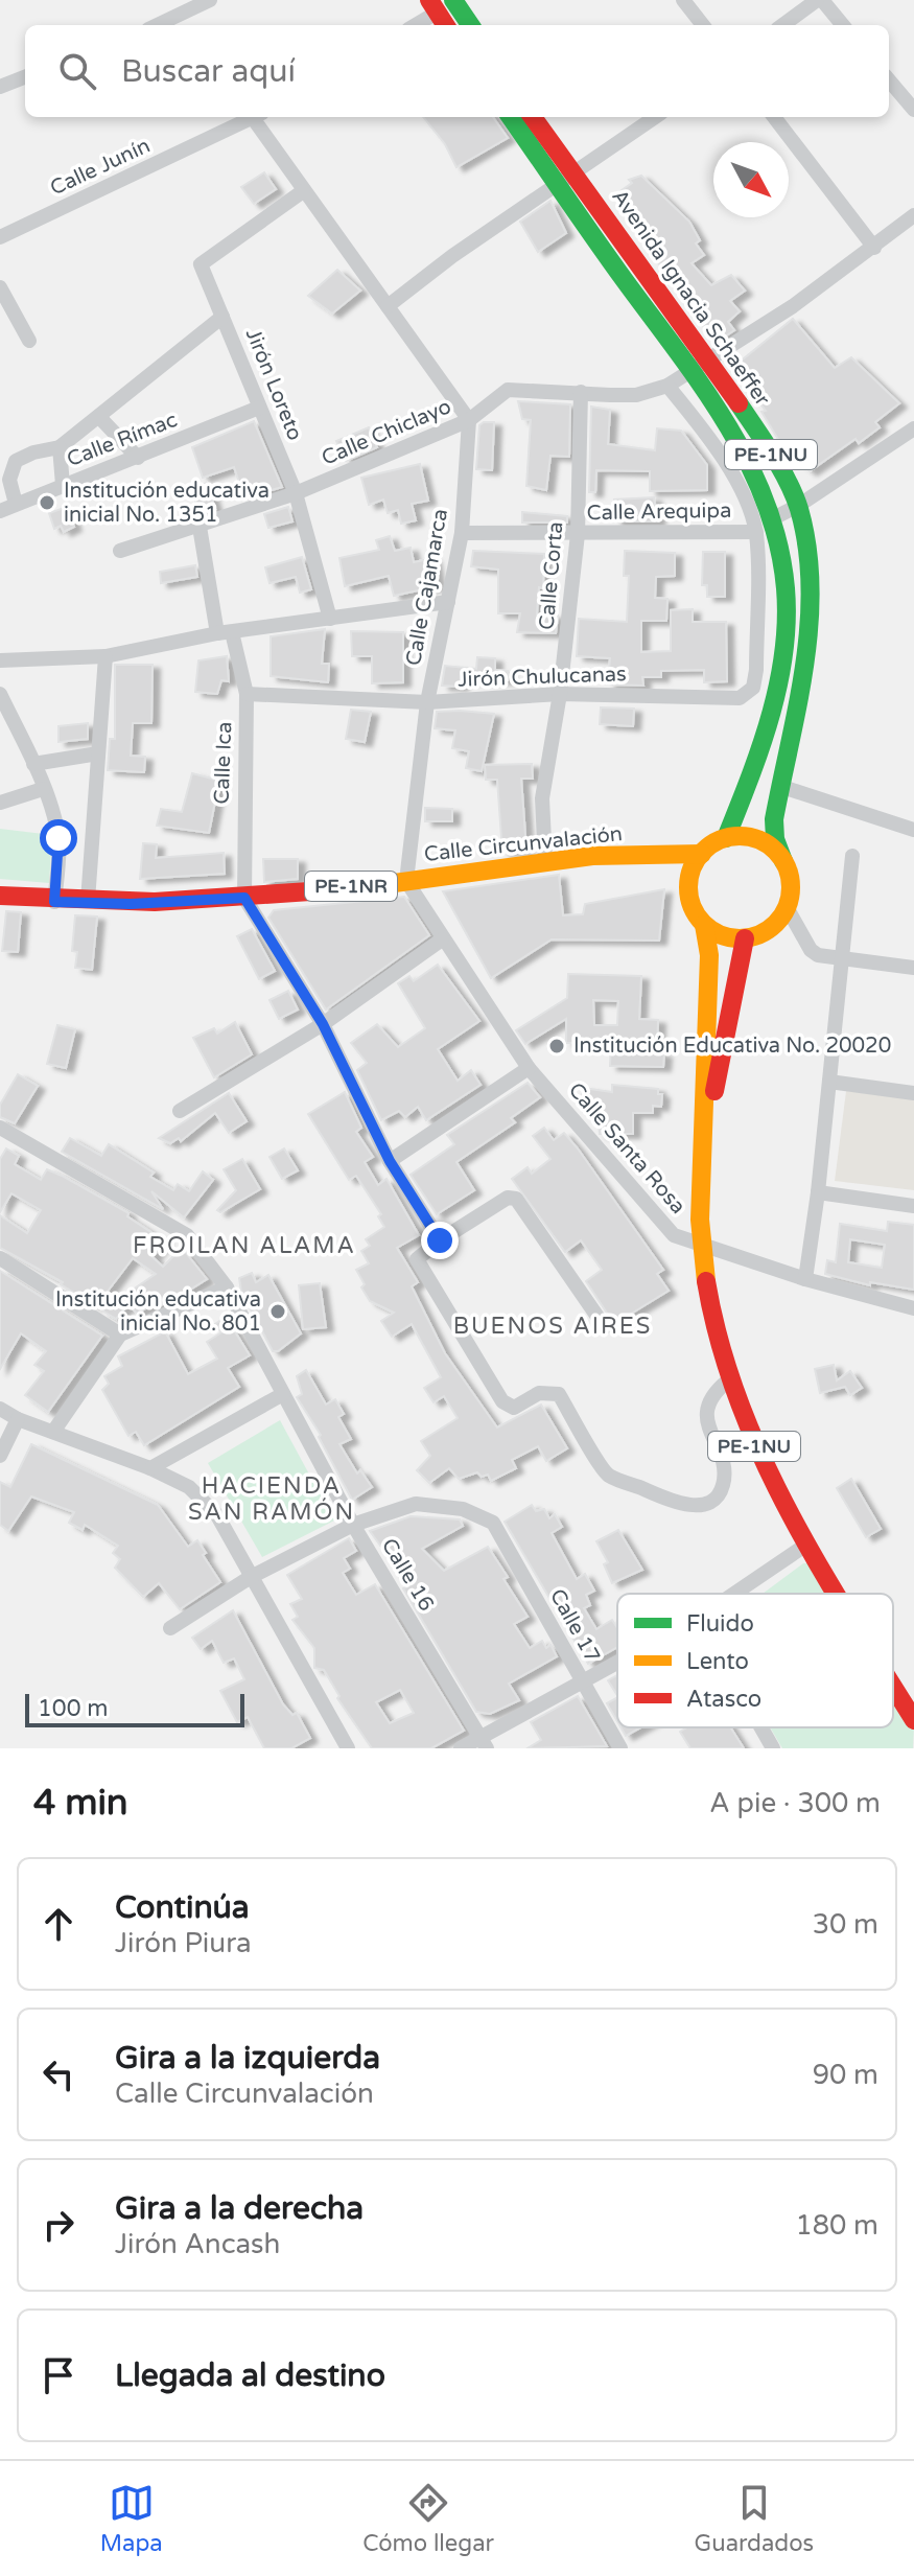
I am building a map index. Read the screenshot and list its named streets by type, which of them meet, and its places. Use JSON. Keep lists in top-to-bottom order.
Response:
{
  "streets": {
    "main road": [
      "Avenida Ignacia Schaeffer",
      "PE-1NU",
      "Calle Circunvalación",
      "PE-1NR"
    ],
    "street": [
      "Calle Junín",
      "Jirón Loreto",
      "Calle Chiclayo",
      "Calle Rímac",
      "Calle Arequipa",
      "Calle Corta",
      "Calle Cajamarca",
      "Jirón Chulucanas",
      "Calle Ica",
      "Calle Santa Rosa",
      "Calle 16",
      "Calle 17"
    ]
  },
  "crossings": [
    ["Avenida Ignacia Schaeffer", "Calle Chiclayo"],
    ["Avenida Ignacia Schaeffer", "PE-1NU"],
    ["Avenida Ignacia Schaeffer", "Calle Circunvalación"],
    ["Jirón Loreto", "Calle Chiclayo"],
    ["Jirón Loreto", "Calle Rímac"],
    ["Calle Chiclayo", "Calle Corta"],
    ["Calle Chiclayo", "Calle Cajamarca"],
    ["Calle Chiclayo", "Calle Ica"],
    ["PE-1NU", "Calle Circunvalación"],
    ["PE-1NU", "Calle Santa Rosa"],
    ["Calle Arequipa", "Calle Corta"],
    ["Calle Arequipa", "Calle Cajamarca"],
    ["Calle Arequipa", "Jirón Chulucanas"],
    ["Calle Corta", "Jirón Chulucanas"],
    ["Calle Corta", "Calle Circunvalación"],
    ["Calle Cajamarca", "Jirón Chulucanas"],
    ["Calle Cajamarca", "Calle Circunvalación"],
    ["Calle Cajamarca", "Calle Santa Rosa"],
    ["Jirón Chulucanas", "Calle Ica"],
    ["Calle Ica", "Calle Circunvalación"],
    ["Calle Circunvalación", "Calle Santa Rosa"],
    ["Calle 16", "Calle 17"]
  ],
  "districts": ["FROILAN ALAMA", "BUENOS AIRES", "HACIENDA SAN RAMÓN"],
  "places": ["Institución educativa inicial No. 1351", "Institución Educativa No. 20020", "Institución educativa inicial No. 801"],
  "legend": ["Fluido", "Lento", "Atasco"],
  "scale_bar": "100 m",
  "north": "bottom right",
  "page": {
    "search": "Buscar aquí",
    "scale": "100 m",
    "heading": ["4 min", "A pie · 300 m"],
    "list": [
      ["Continúa", "Jirón Piura", "30 m"],
      ["Gira a la izquierda", "Calle Circunvalación", "90 m"],
      ["Gira a la derecha", "Jirón Ancash", "180 m"],
      "Llegada al destino"
    ],
    "nav": ["Mapa", "Cómo llegar", "Guardados"]
  }
}
